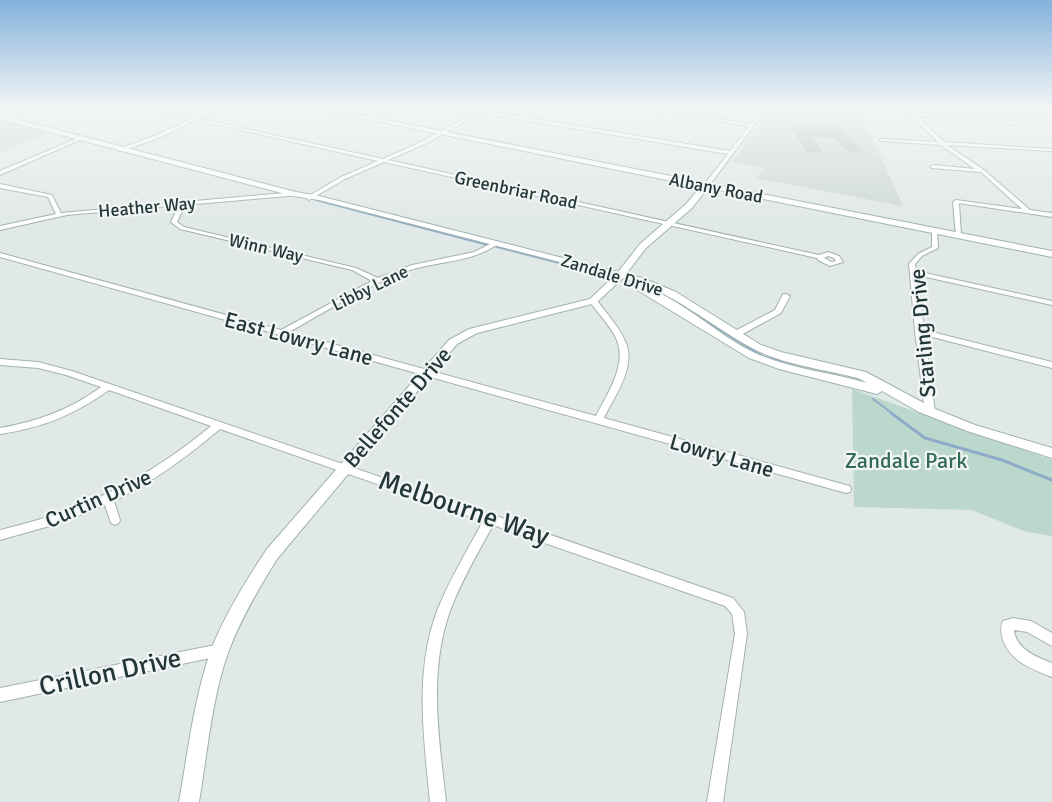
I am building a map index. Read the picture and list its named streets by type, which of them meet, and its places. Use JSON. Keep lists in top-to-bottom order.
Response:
{
  "streets": {
    "street": [
      "Albany Road",
      "Greenbriar Road",
      "Heather Way",
      "Winn Way",
      "Zandale Drive",
      "Libby Lane",
      "Starling Drive",
      "East Lowry Lane",
      "Bellefonte Drive",
      "Lowry Lane",
      "Curtin Drive",
      "Melbourne Way",
      "Crillon Drive"
    ]
  },
  "crossings": [
    ["Albany Road", "Starling Drive"],
    ["Albany Road", "Bellefonte Drive"],
    ["Greenbriar Road", "Bellefonte Drive"],
    ["Heather Way", "Winn Way"],
    ["Heather Way", "Zandale Drive"],
    ["Winn Way", "Libby Lane"],
    ["Zandale Drive", "Libby Lane"],
    ["Zandale Drive", "Starling Drive"],
    ["Zandale Drive", "Bellefonte Drive"],
    ["Libby Lane", "East Lowry Lane"],
    ["East Lowry Lane", "Bellefonte Drive"],
    ["East Lowry Lane", "Lowry Lane"],
    ["Bellefonte Drive", "Melbourne Way"],
    ["Bellefonte Drive", "Crillon Drive"],
    ["Curtin Drive", "Melbourne Way"]
  ],
  "parks": ["Zandale Park"]
}
